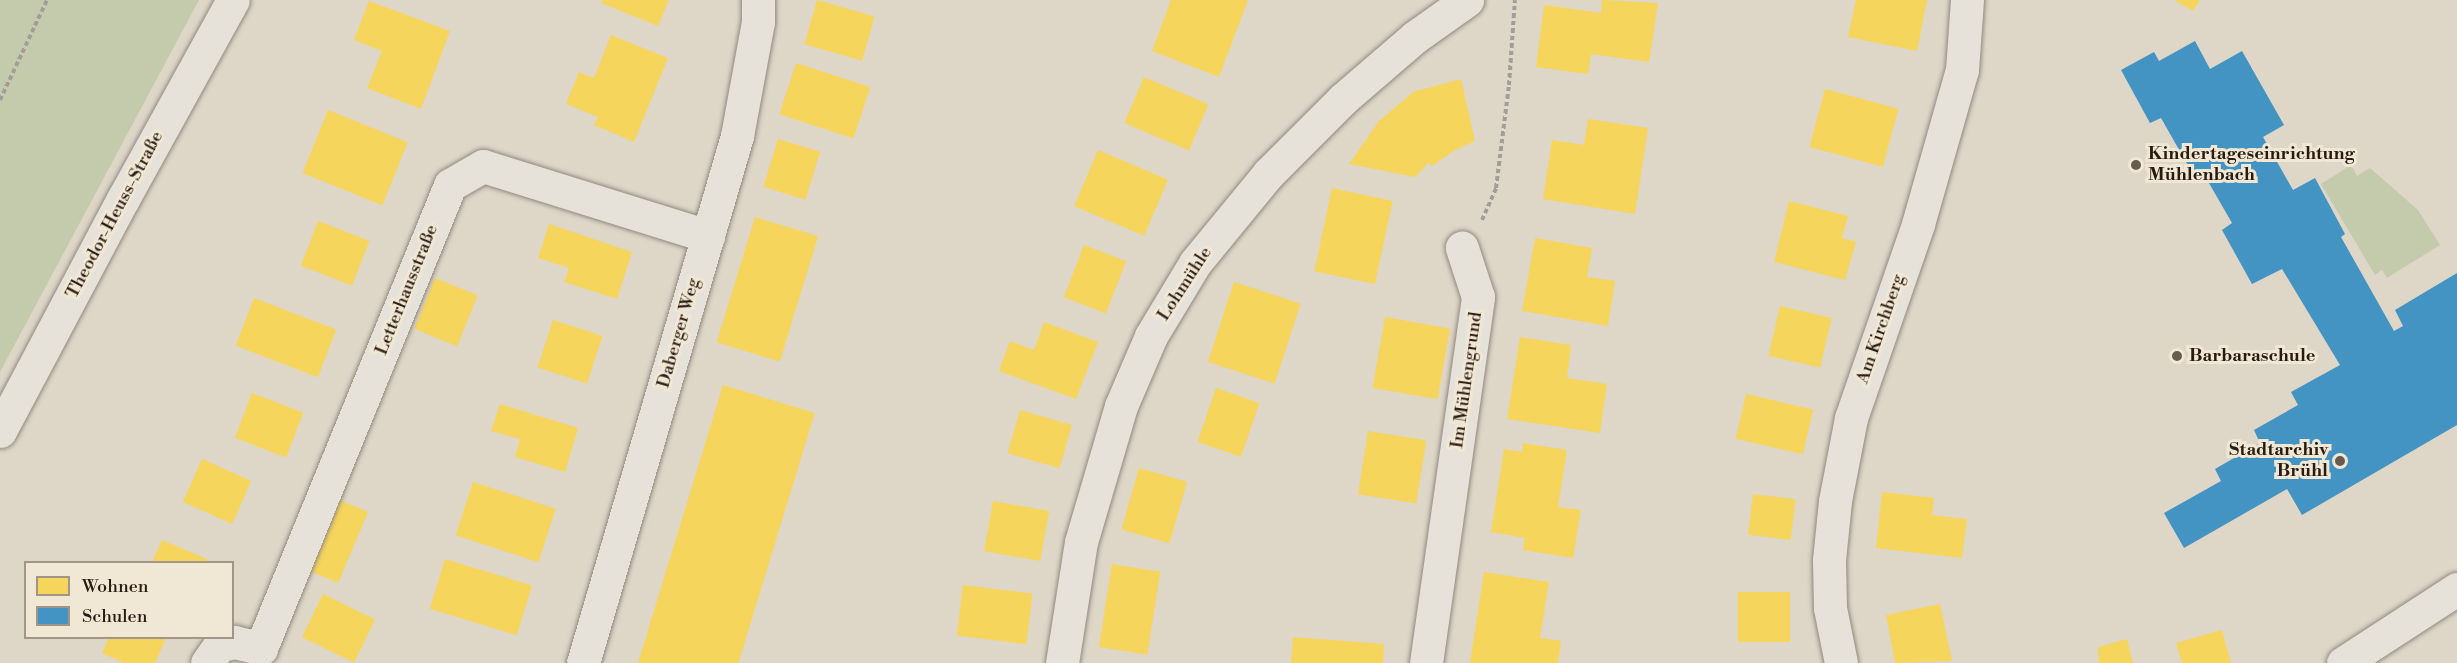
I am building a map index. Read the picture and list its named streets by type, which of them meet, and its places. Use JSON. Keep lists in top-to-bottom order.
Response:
{
  "streets": {
    "street": [
      "Theodor-Heuss-Straße",
      "Lohmühle",
      "Letterhausstraße",
      "Am Kirchberg",
      "Daberger Weg",
      "Im Mühlengrund"
    ]
  },
  "crossings": [
    ["Letterhausstraße", "Daberger Weg"]
  ],
  "places": ["Kindertageseinrichtung Mühlenbach", "Barbaraschule", "Stadtarchiv Brühl"],
  "legend": ["Wohnen", "Schulen"]
}
